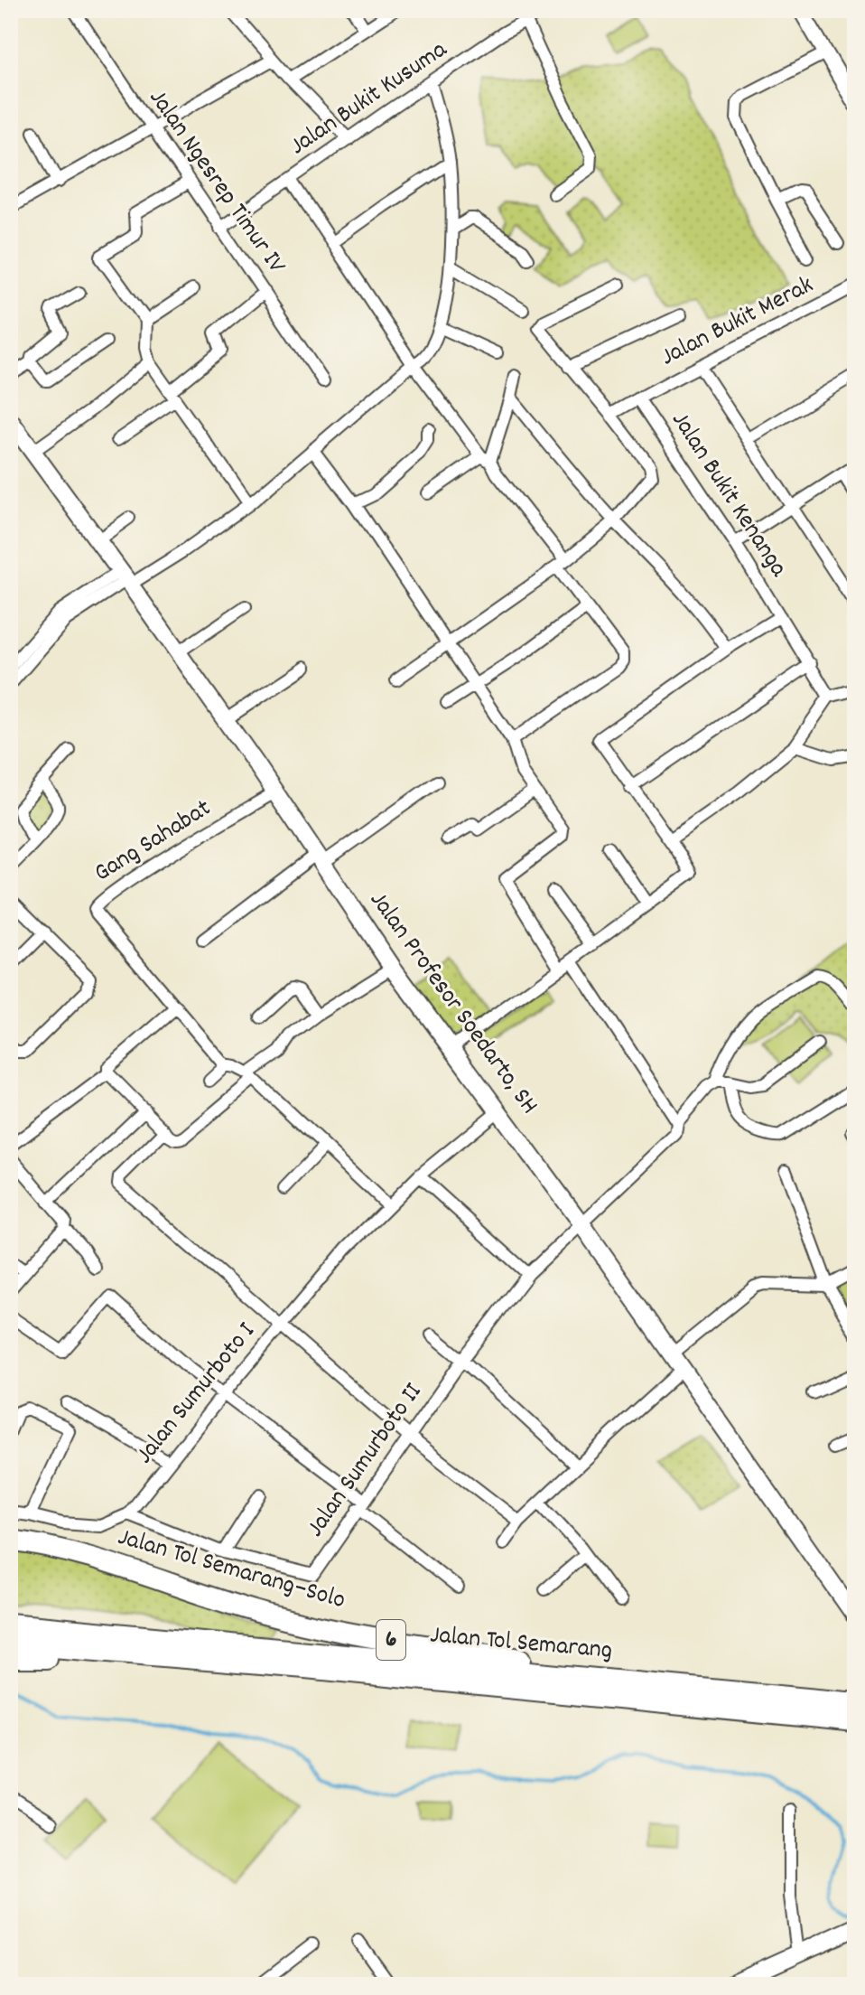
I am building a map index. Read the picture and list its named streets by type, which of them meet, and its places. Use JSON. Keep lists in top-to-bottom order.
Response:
{
  "streets": {
    "highway": ["Jalan Tol Semarang–Solo", "6", "Jalan Tol Semarang"],
    "main road": ["Jalan Profesor Soedarto, SH"],
    "street": [
      "Jalan Bukit Kusuma",
      "Jalan Ngesrep Timur IV",
      "Jalan Bukit Merak",
      "Jalan Bukit Kenanga",
      "Gang Sahabat",
      "Jalan Sumurboto I",
      "Jalan Sumurboto II"
    ]
  },
  "crossings": [
    ["Jalan Bukit Kusuma", "Jalan Ngesrep Timur IV"],
    ["Jalan Bukit Merak", "Jalan Bukit Kenanga"],
    ["Gang Sahabat", "Jalan Profesor Soedarto, SH"],
    ["Jalan Profesor Soedarto, SH", "Jalan Sumurboto I"],
    ["Jalan Profesor Soedarto, SH", "Jalan Sumurboto II"],
    ["Jalan Sumurboto I", "Jalan Sumurboto II"],
    ["Jalan Tol Semarang–Solo", "Jalan Tol Semarang"],
    ["6", "Jalan Tol Semarang"]
  ]
}
